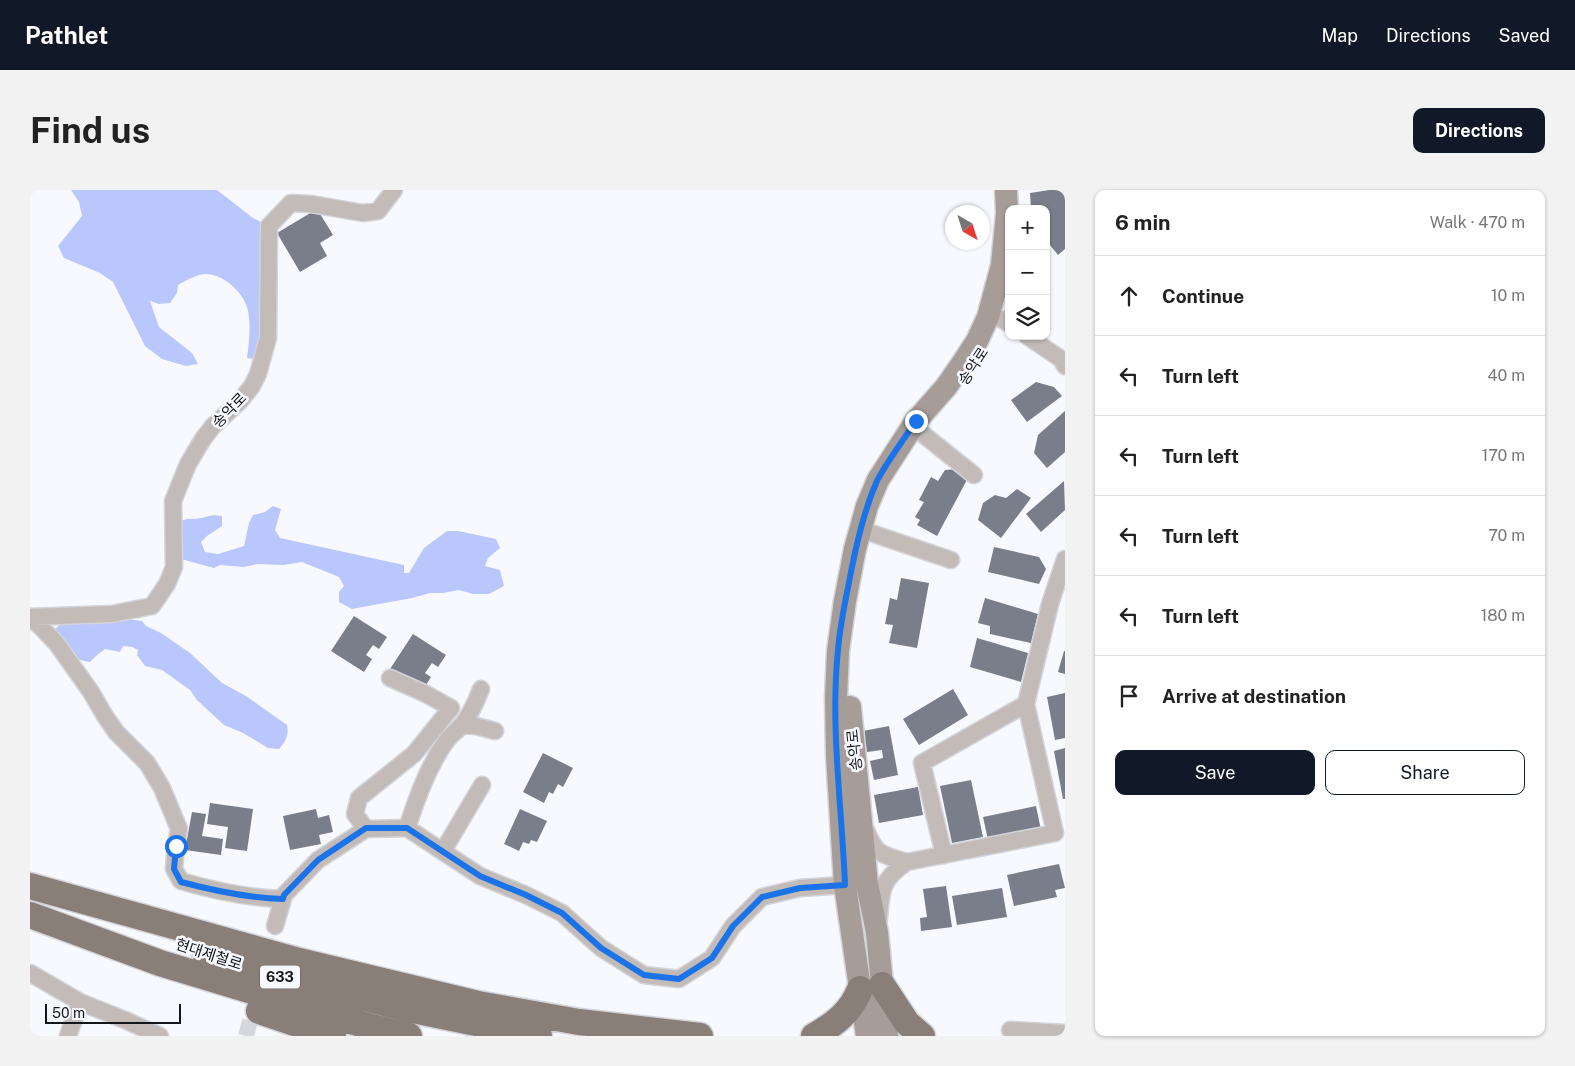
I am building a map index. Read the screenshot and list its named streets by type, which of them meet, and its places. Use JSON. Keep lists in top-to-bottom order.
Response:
{
  "streets": {
    "highway": ["현대제철로", "633"],
    "main road": ["송악로"]
  },
  "scale_bar": "50 m",
  "north": "bottom right",
  "page": {
    "header": "Pathlet",
    "nav": ["Map", "Directions", "Saved"],
    "buttons": [
      "Directions",
      ["Save", "Share"]
    ],
    "title": "Find us",
    "heading": ["6 min", "Walk · 470 m"],
    "map_buttons": ["+", "−"],
    "list": [
      ["Continue", "10 m"],
      ["Turn left", "40 m"],
      ["Turn left", "170 m"],
      ["Turn left", "70 m"],
      ["Turn left", "180 m"],
      "Arrive at destination"
    ],
    "scale": "50 m"
  }
}
